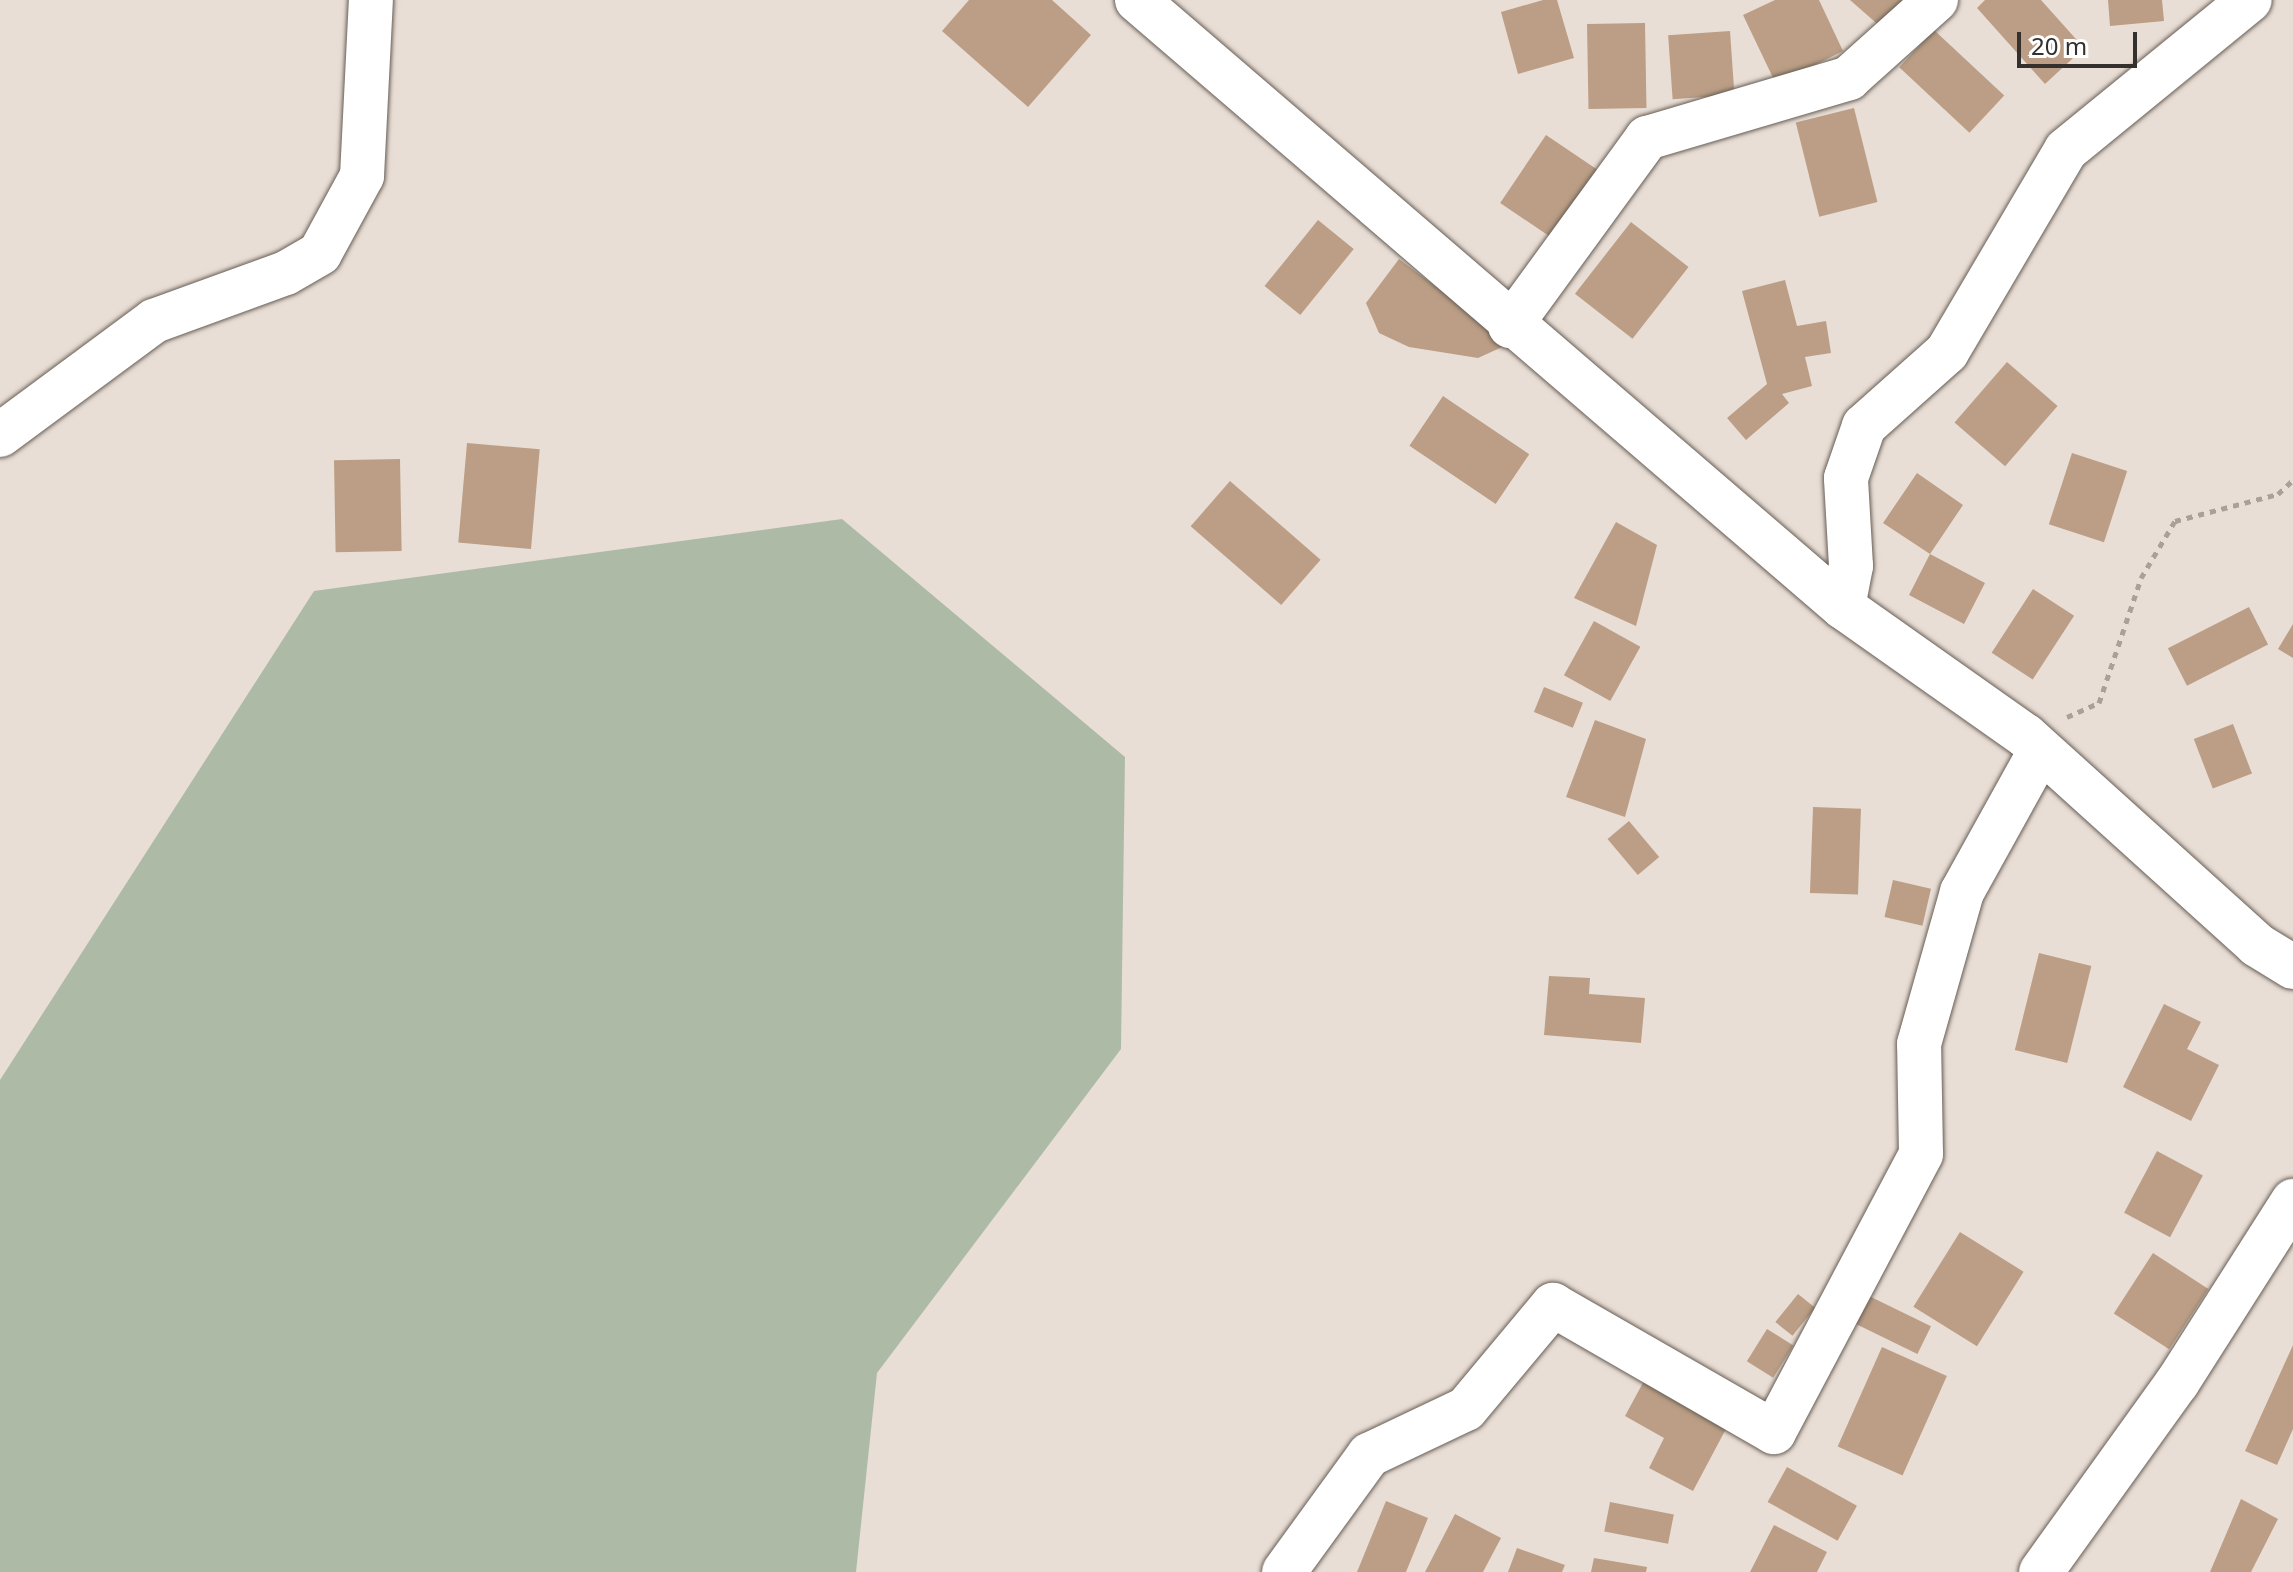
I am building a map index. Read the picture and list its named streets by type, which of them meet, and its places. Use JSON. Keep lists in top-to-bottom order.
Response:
{
  "scale_bar": "20 m"
}
